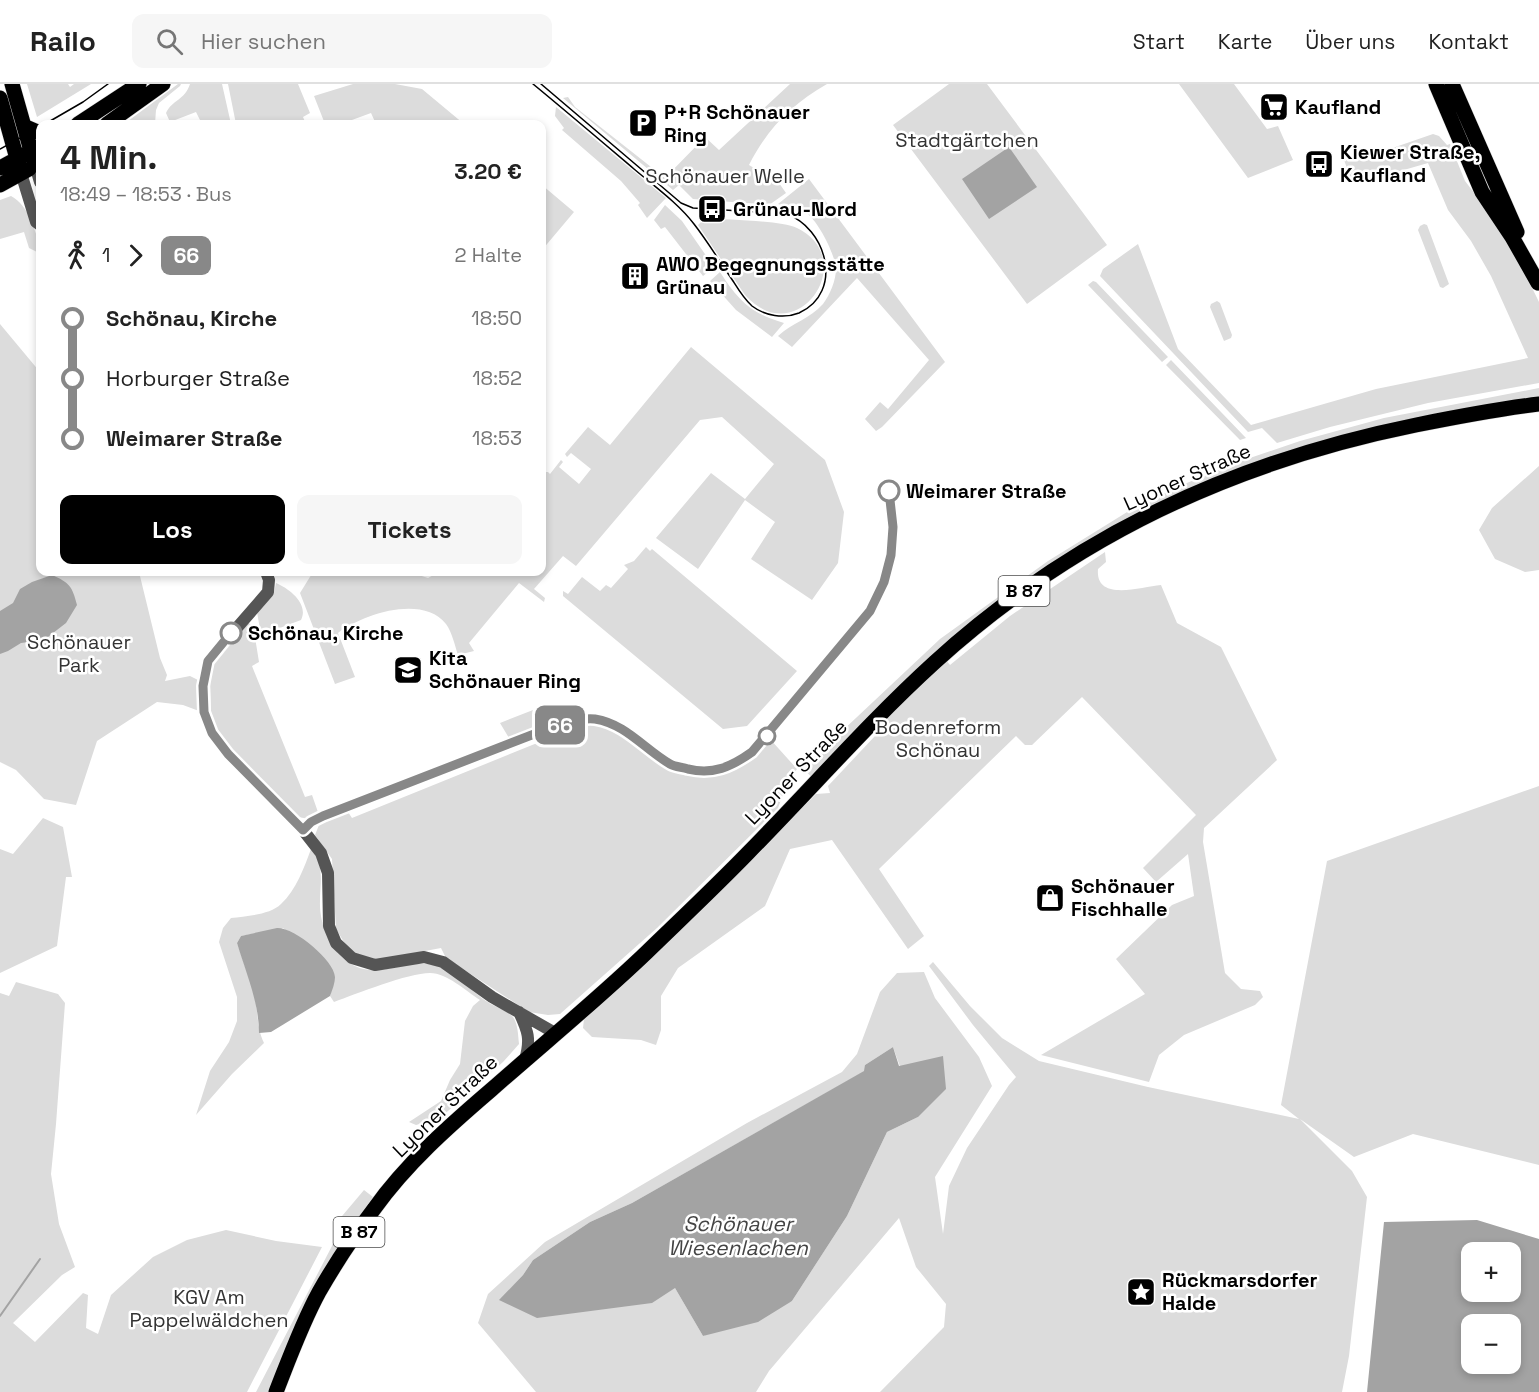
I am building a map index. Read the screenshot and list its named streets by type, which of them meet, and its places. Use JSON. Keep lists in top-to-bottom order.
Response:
{
  "streets": {
    "main road": ["Lyoner Straße", "B 87"]
  },
  "water": ["Schönauer Wiesenlachen"],
  "parks": [
    "Stadtgärtchen",
    "Schönauer Welle",
    "Schönauer Park",
    "Bodenreform Schönau",
    "KGV Am Pappelwäldchen"
  ],
  "places": {
    "supermarket": ["Kaufland"],
    "parking": ["P+R Schönauer Ring"],
    "bus stop": ["Kiewer Straße, Kaufland", "Grünau-Nord"],
    "building": ["AWO Begegnungsstätte Grünau"],
    "other": ["Weimarer Straße", "Schönau, Kirche"],
    "school or university": ["Kita Schönauer Ring"],
    "shop": ["Schönauer Fischhalle"],
    "place": ["Rückmarsdorfer Halde"]
  },
  "lines": ["bus line 66"],
  "page": {
    "header": "Railo",
    "search": "Hier suchen",
    "nav": [
      "Start",
      "Karte",
      "Über uns",
      "Kontakt"
    ],
    "on_map": "66",
    "heading": ["4 Min.", "18:49 – 18:53 · Bus", "3.20 €"],
    "legs": ["1", "66", "2 Halte"],
    "list": [
      {
        "name": "Schönau, Kirche",
        "value": "18:50"
      },
      {
        "name": "Horburger Straße",
        "value": "18:52"
      },
      {
        "name": "Weimarer Straße",
        "value": "18:53"
      }
    ],
    "buttons": ["Los", "Tickets"],
    "map_buttons": ["+", "−"]
  }
}
